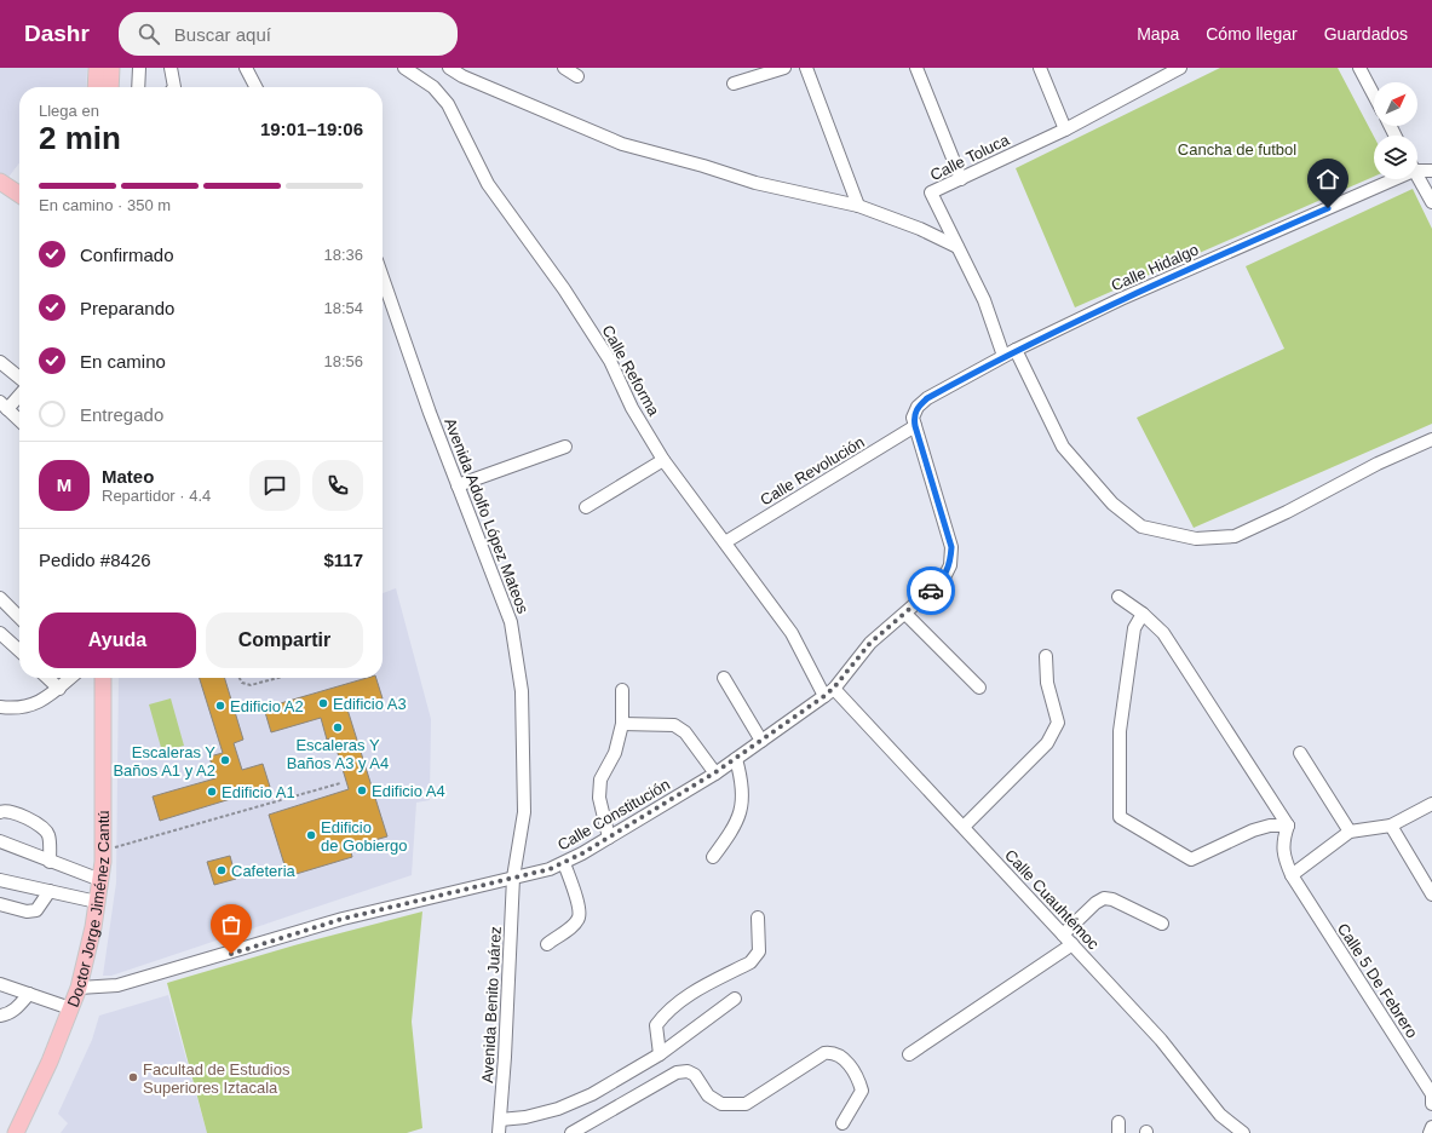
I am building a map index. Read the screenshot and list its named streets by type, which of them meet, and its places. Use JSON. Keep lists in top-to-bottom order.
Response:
{
  "streets": {
    "main road": ["Doctor Jorge Jiménez Cantú"],
    "street": [
      "Calle Toluca",
      "Calle Hidalgo",
      "Calle Reforma",
      "Calle Revolución",
      "Avenida Adolfo López Mateos",
      "Calle Constitución",
      "Calle Cuauhtémoc",
      "Calle 5 De Febrero",
      "Avenida Benito Juárez"
    ]
  },
  "crossings": [
    ["Calle Toluca", "Calle Hidalgo"],
    ["Calle Hidalgo", "Calle Revolución"],
    ["Calle Hidalgo", "Calle Constitución"],
    ["Calle Reforma", "Calle Revolución"],
    ["Calle Reforma", "Calle Constitución"],
    ["Calle Reforma", "Calle Cuauhtémoc"],
    ["Calle Revolución", "Calle Constitución"],
    ["Avenida Adolfo López Mateos", "Calle Constitución"],
    ["Avenida Adolfo López Mateos", "Avenida Benito Juárez"],
    ["Calle Constitución", "Calle Cuauhtémoc"],
    ["Calle Constitución", "Doctor Jorge Jiménez Cantú"],
    ["Calle Constitución", "Avenida Benito Juárez"]
  ],
  "parks": ["Cancha de futbol"],
  "places": [
    "Edificio A3",
    "Edificio A2",
    "Escaleras Y Baños A3 y A4",
    "Escaleras Y Baños A1 y A2",
    "Edificio A4",
    "Edificio A1",
    "Edificio de Gobiergo",
    "Cafeteria",
    "Facultad de Estudios Superiores Iztacala"
  ],
  "north": "top right",
  "page": {
    "header": "Dashr",
    "search": "Buscar aquí",
    "nav": ["Mapa", "Cómo llegar", "Guardados"],
    "heading": ["2 min", "Llega en", "19:01–19:06"],
    "panel": [
      "Mateo",
      "Repartidor · 4.4",
      "Pedido #8426",
      "$117"
    ],
    "bar": "En camino · 350 m",
    "list": [
      ["Confirmado", "18:36"],
      ["Preparando", "18:54"],
      ["En camino", "18:56"],
      "Entregado"
    ],
    "round": "M",
    "buttons": ["Ayuda", "Compartir"]
  }
}
